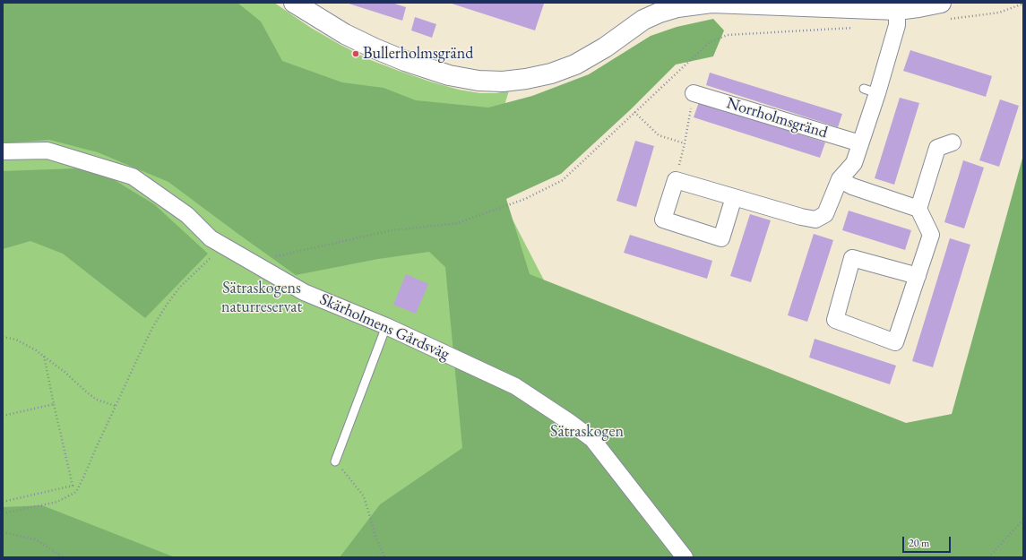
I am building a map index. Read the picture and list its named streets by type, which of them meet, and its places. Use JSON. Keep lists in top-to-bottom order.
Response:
{
  "streets": {
    "street": ["Norrholmsgränd", "Skärholmens Gårdsväg"]
  },
  "parks": ["Sätraskogens naturreservat", "Sätraskogen"],
  "places": ["Bullerholmsgränd"],
  "scale_bar": "20 m"
}
